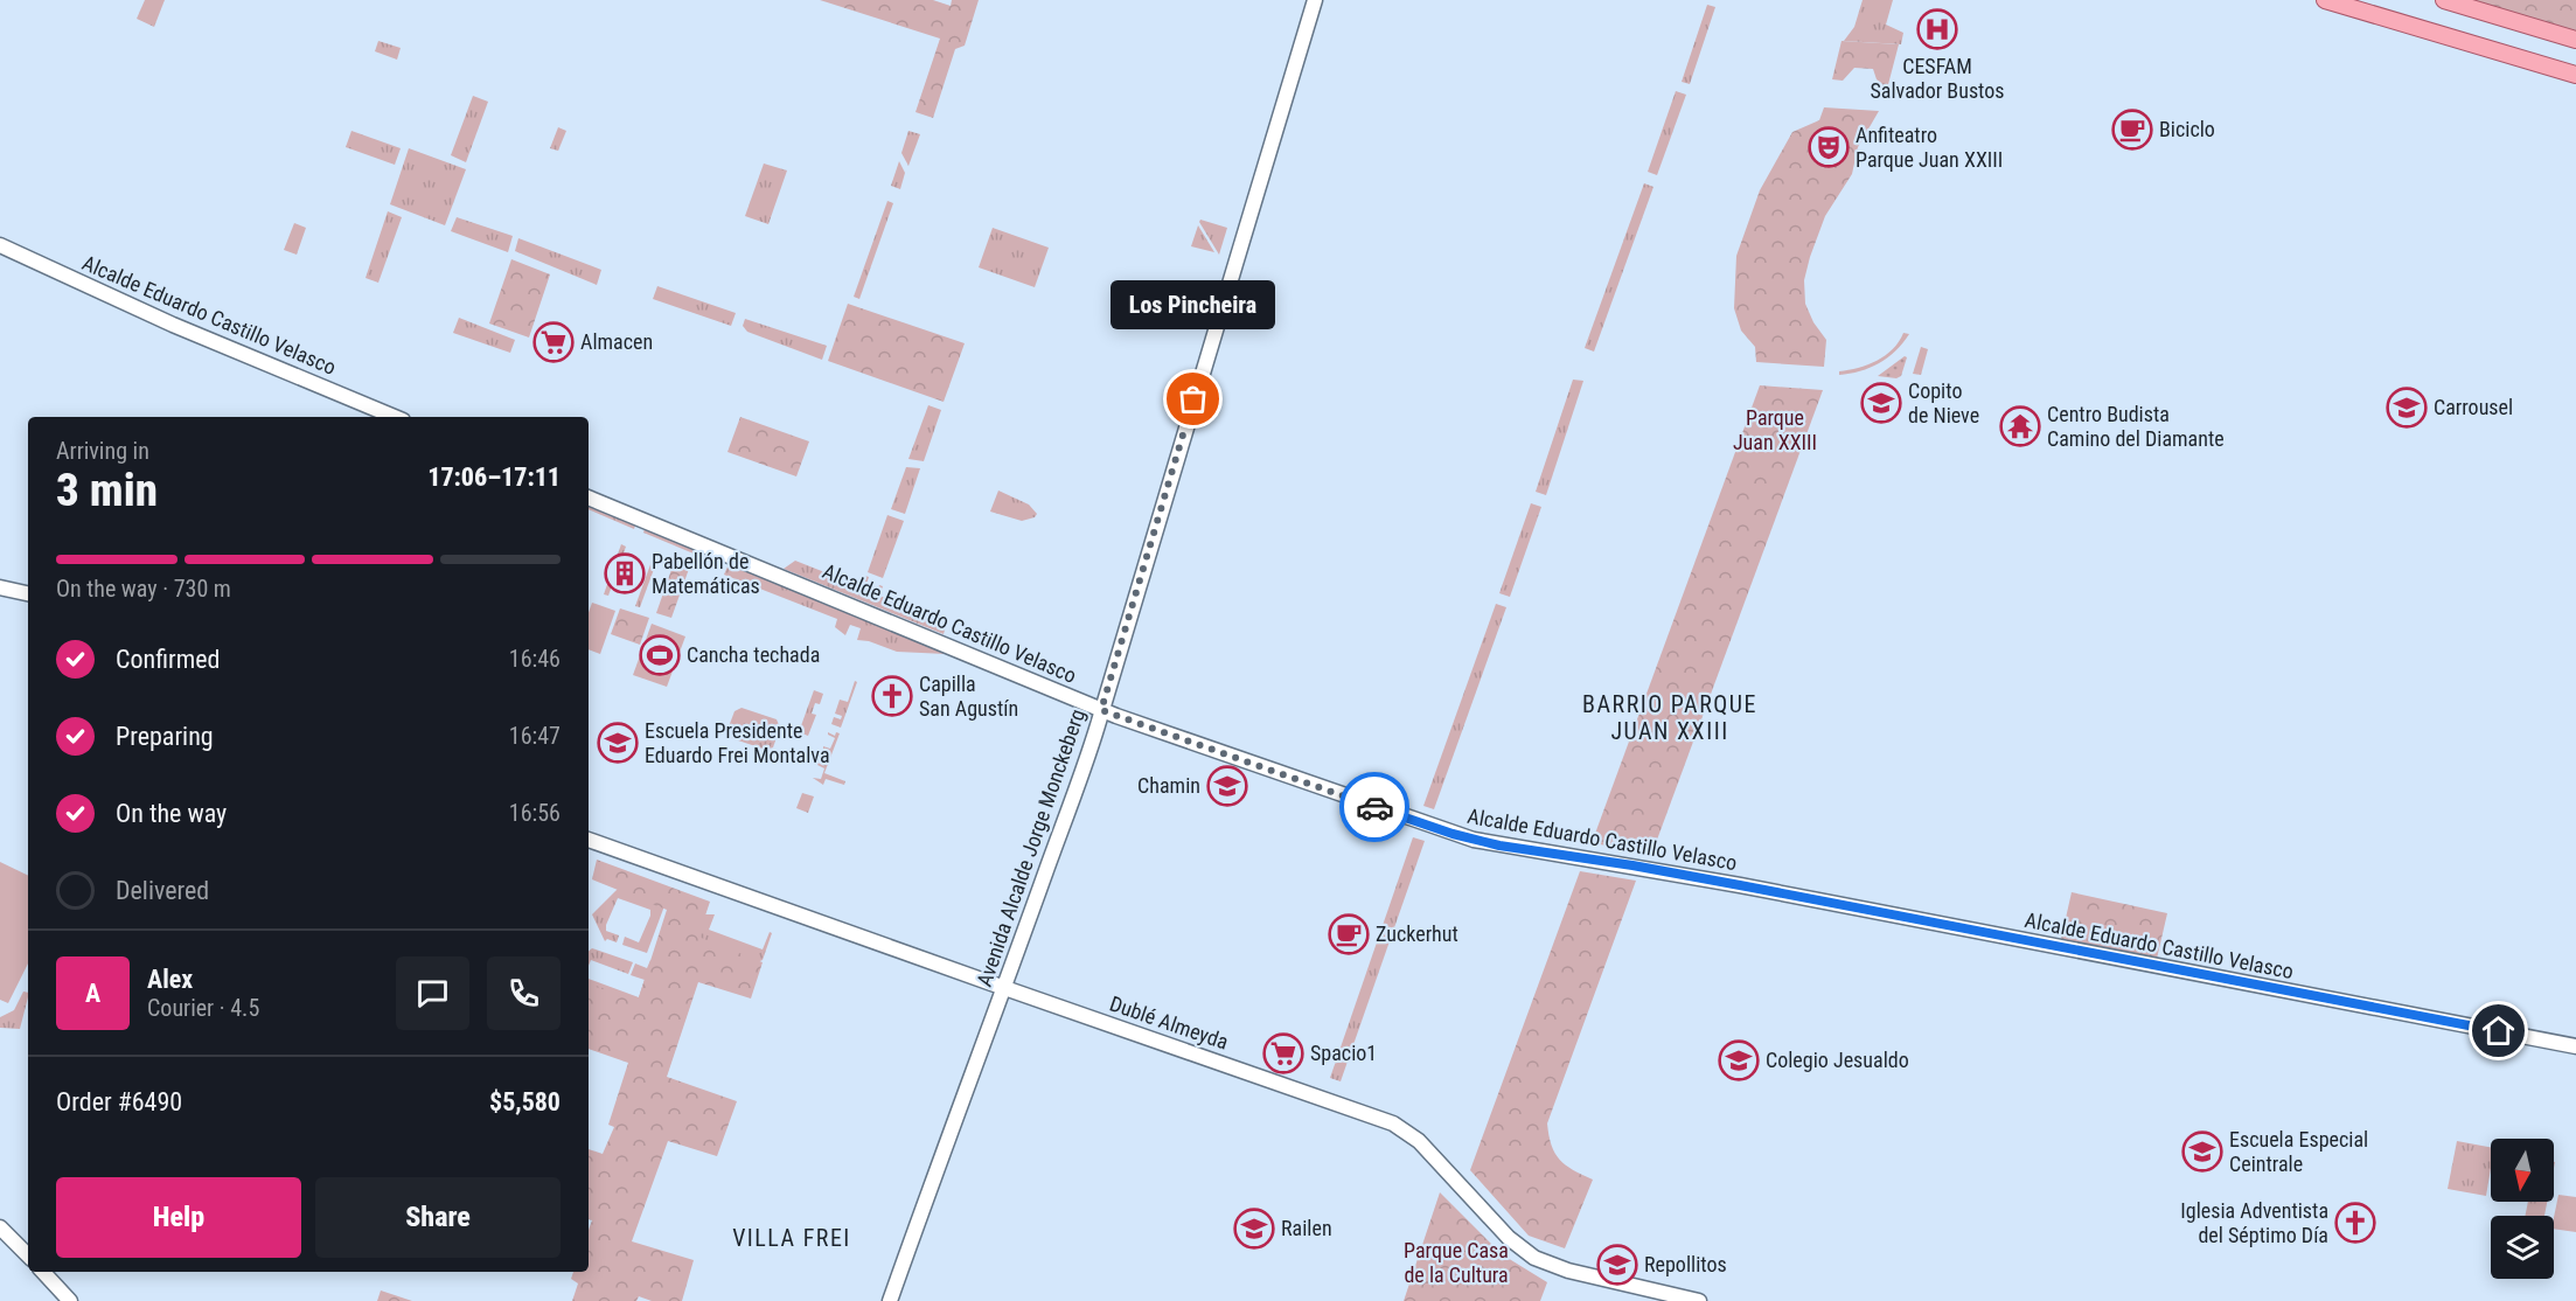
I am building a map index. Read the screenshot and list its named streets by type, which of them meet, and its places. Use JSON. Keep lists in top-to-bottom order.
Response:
{
  "streets": {
    "main road": ["Alcalde Eduardo Castillo Velasco", "Avenida Alcalde Jorge Monckeberg", "Dublé Almeyda"]
  },
  "crossings": [
    ["Alcalde Eduardo Castillo Velasco", "Avenida Alcalde Jorge Monckeberg"],
    ["Avenida Alcalde Jorge Monckeberg", "Dublé Almeyda"]
  ],
  "districts": ["BARRIO PARQUE JUAN XXIII", "VILLA FREI"],
  "parks": ["Parque Juan XXIII", "Parque Casa de la Cultura"],
  "places": {
    "hospital": ["CESFAM Salvador Bustos"],
    "cafe": ["Biciclo", "Zuckerhut"],
    "theatre": ["Anfiteatro Parque Juan XXIII"],
    "supermarket": ["Almacen", "Spacio1"],
    "other": ["Los Pincheira"],
    "school or university": [
      "Copito de Nieve",
      "Carrousel",
      "Escuela Presidente Eduardo Frei Montalva",
      "Chamin",
      "Colegio Jesualdo",
      "Escuela Especial Ceintrale",
      "Railen",
      "Repollitos"
    ],
    "temple": ["Centro Budista Camino del Diamante"],
    "building": ["Pabellón de Matemáticas"],
    "sports": ["Cancha techada"],
    "church": ["Capilla San Agustín", "Iglesia Adventista del Séptimo Día"]
  },
  "north": "bottom",
  "page": {
    "bubble": "Los Pincheira",
    "heading": ["3 min", "Arriving in", "17:06–17:11"],
    "panel": [
      "Alex",
      "Courier · 4.5",
      "Order #6490",
      "$5,580"
    ],
    "bar": "On the way · 730 m",
    "list": [
      ["Confirmed", "16:46"],
      ["Preparing", "16:47"],
      ["On the way", "16:56"],
      "Delivered"
    ],
    "round": "A",
    "buttons": ["Help", "Share"]
  }
}
